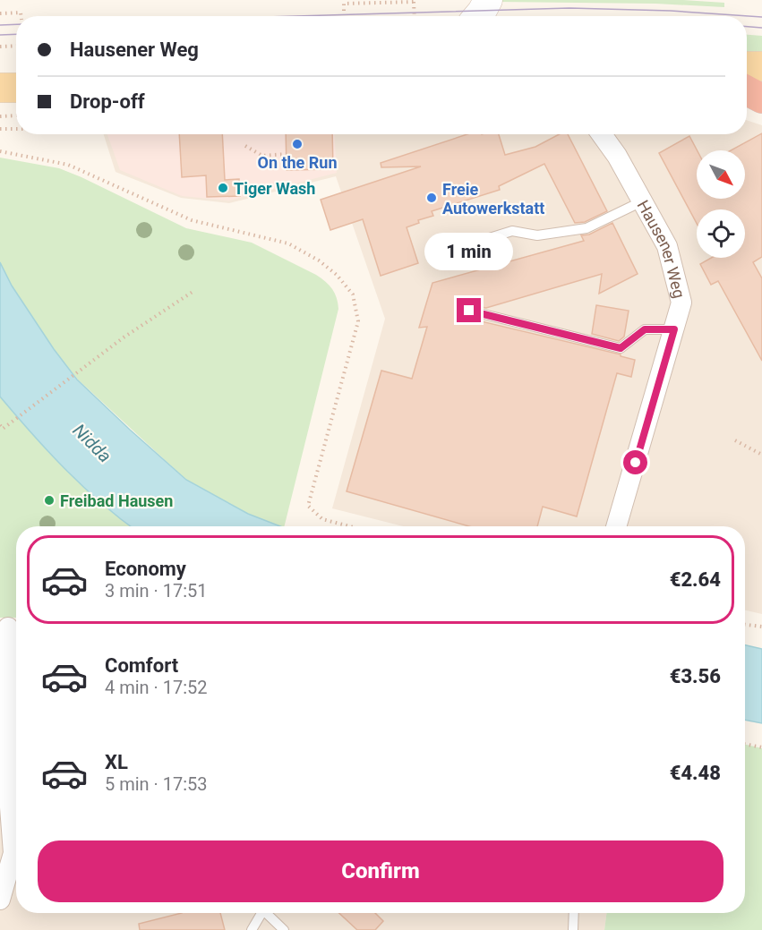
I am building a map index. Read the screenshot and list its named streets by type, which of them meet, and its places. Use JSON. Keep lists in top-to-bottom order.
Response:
{
  "streets": {
    "street": ["Hausener Weg"]
  },
  "water": ["Nidda"],
  "places": [
    "On the Run",
    "Tiger Wash",
    "Freie Autowerkstatt",
    "Freibad Hausen"
  ],
  "north": "bottom right",
  "page": {
    "banner": ["Hausener Weg", "Drop-off"],
    "bubble": "1 min",
    "list": [
      {
        "name": "Economy",
        "note": "3 min · 17:51",
        "value": "€2.64"
      },
      {
        "name": "Comfort",
        "note": "4 min · 17:52",
        "value": "€3.56"
      },
      {
        "name": "XL",
        "note": "5 min · 17:53",
        "value": "€4.48"
      }
    ],
    "buttons": "Confirm"
  }
}
